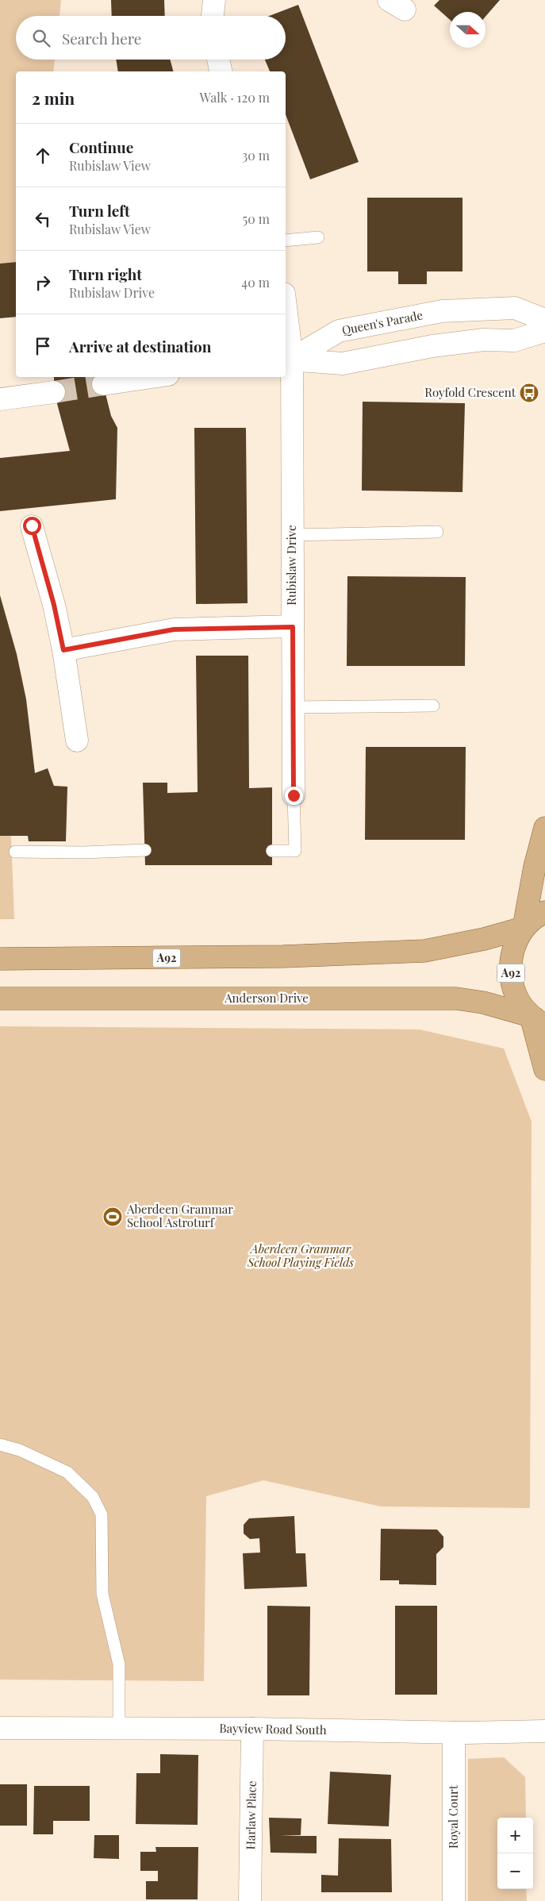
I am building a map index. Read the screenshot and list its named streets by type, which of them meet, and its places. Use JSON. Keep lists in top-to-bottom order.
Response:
{
  "streets": {
    "main road": ["A92", "Anderson Drive"],
    "street": [
      "Queen's Parade",
      "Rubislaw Drive",
      "Bayview Road South",
      "Harlaw Place",
      "Royal Court"
    ]
  },
  "crossings": [
    ["Queen's Parade", "Rubislaw Drive"],
    ["A92", "Anderson Drive"],
    ["Bayview Road South", "Harlaw Place"],
    ["Bayview Road South", "Royal Court"]
  ],
  "parks": ["Aberdeen Grammar School Playing Fields"],
  "places": {
    "bus stop": ["Royfold Crescent"],
    "sports": ["Aberdeen Grammar School Astroturf"]
  },
  "north": "right",
  "page": {
    "search": "Search here",
    "heading": ["2 min", "Walk · 120 m"],
    "list": [
      ["Continue", "Rubislaw View", "30 m"],
      ["Turn left", "Rubislaw View", "50 m"],
      ["Turn right", "Rubislaw Drive", "40 m"],
      "Arrive at destination"
    ],
    "map_buttons": ["+", "−"]
  }
}
